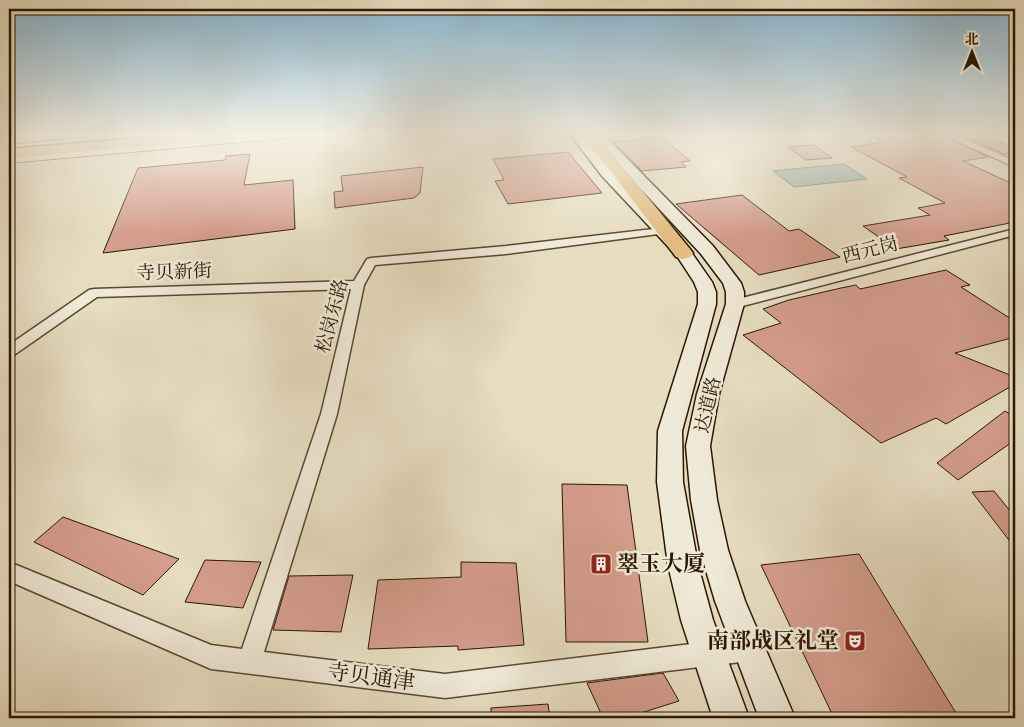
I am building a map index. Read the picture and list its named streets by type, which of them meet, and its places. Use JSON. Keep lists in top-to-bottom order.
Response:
{
  "streets": {
    "main road": ["达道路"],
    "street": [
      "西元岗",
      "寺贝新街",
      "松岗东路",
      "寺贝通津"
    ]
  },
  "crossings": [
    ["西元岗", "达道路"],
    ["寺贝新街", "松岗东路"],
    ["松岗东路", "达道路"],
    ["松岗东路", "寺贝通津"],
    ["达道路", "寺贝通津"]
  ],
  "places": {
    "building": ["翠玉大厦"],
    "theatre": ["南部战区礼堂"]
  },
  "north": "top"
}
